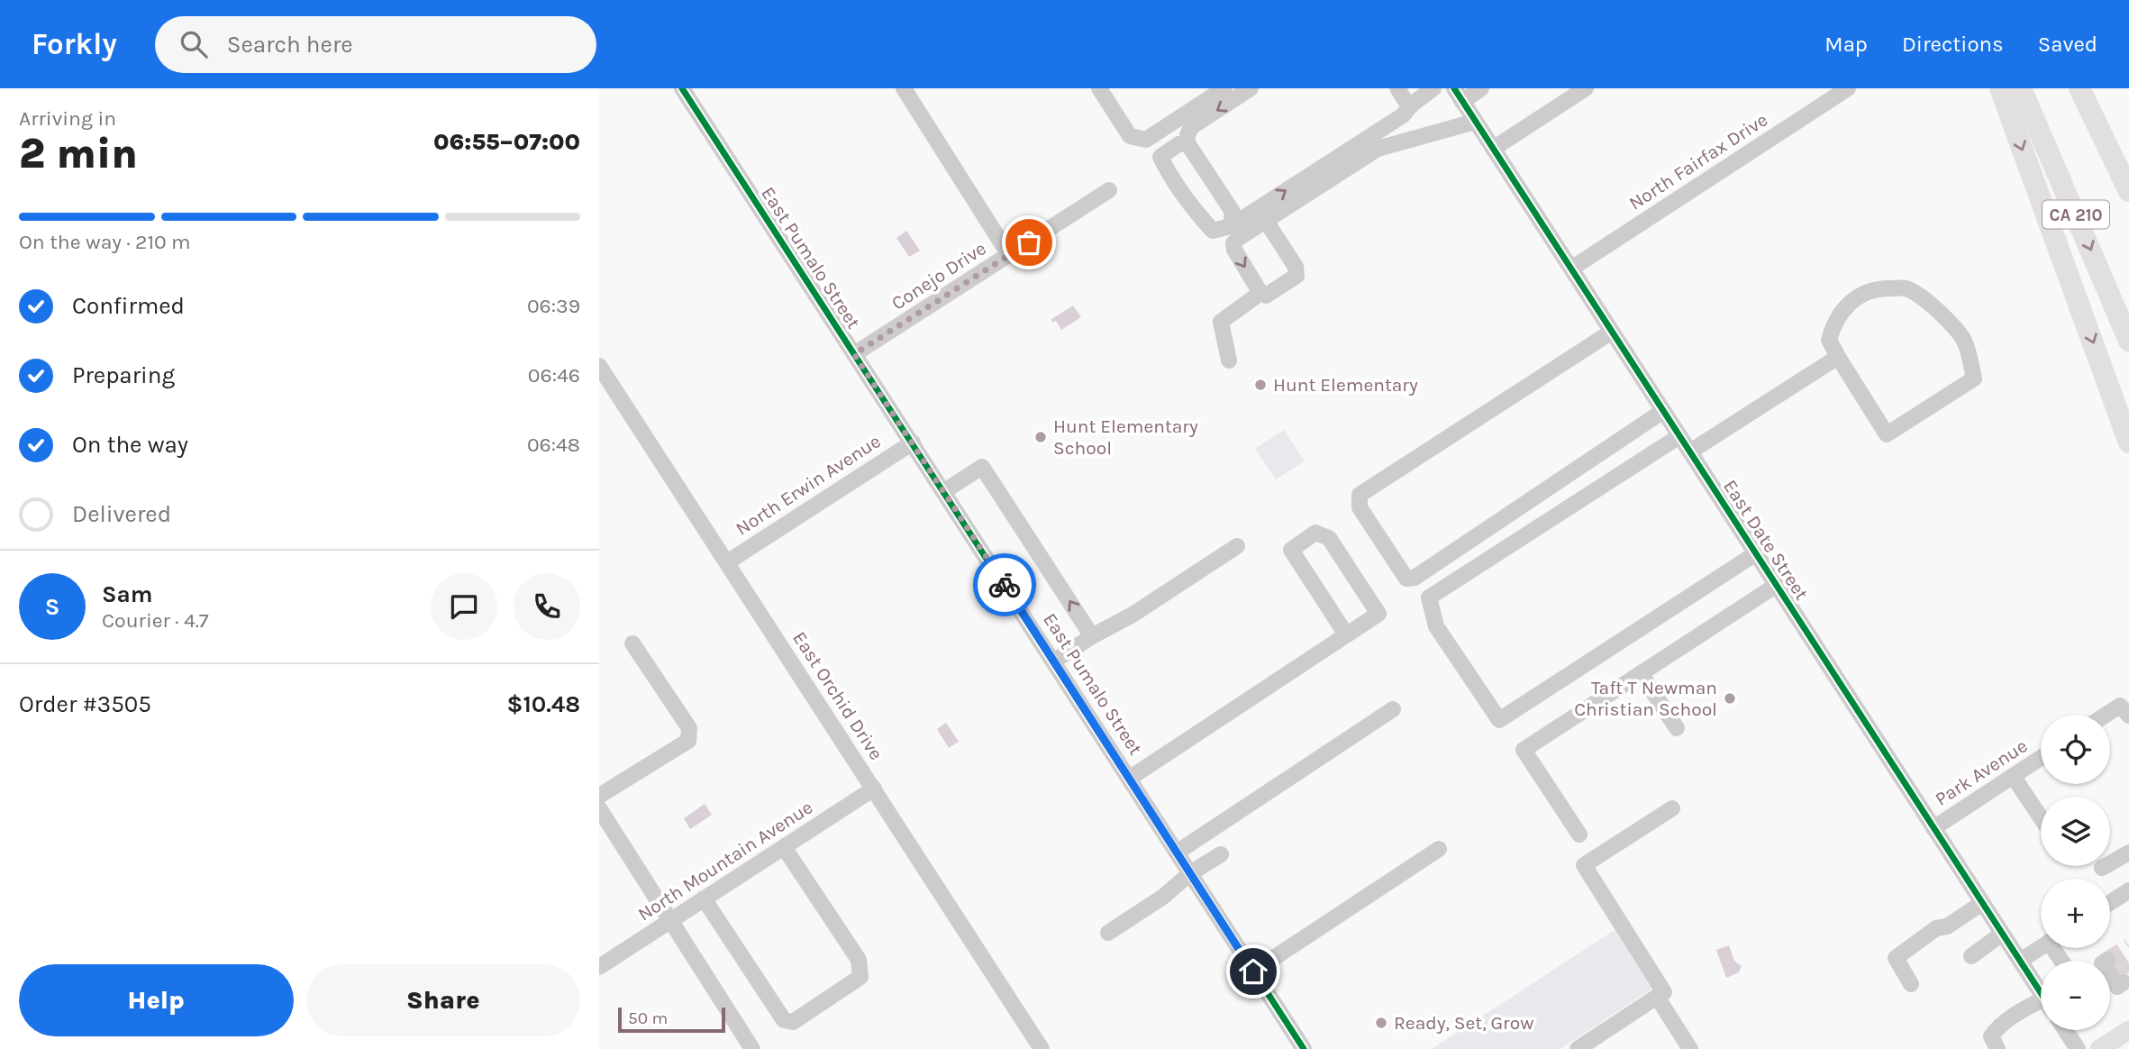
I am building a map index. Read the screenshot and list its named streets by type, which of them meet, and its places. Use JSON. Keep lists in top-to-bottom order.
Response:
{
  "streets": {
    "highway": ["CA 210"],
    "street": [
      "North Fairfax Drive",
      "East Pumalo Street",
      "Conejo Drive",
      "North Erwin Avenue",
      "East Date Street",
      "East Orchid Drive",
      "Park Avenue",
      "North Mountain Avenue"
    ]
  },
  "crossings": [
    ["North Fairfax Drive", "East Date Street"],
    ["East Pumalo Street", "Conejo Drive"],
    ["East Pumalo Street", "North Erwin Avenue"],
    ["North Erwin Avenue", "East Orchid Drive"],
    ["East Date Street", "Park Avenue"],
    ["East Orchid Drive", "North Mountain Avenue"]
  ],
  "places": [
    "Hunt Elementary",
    "Hunt Elementary School",
    "Taft T Newman Christian School",
    "Ready, Set, Grow"
  ],
  "scale_bar": "50 m",
  "page": {
    "header": "Forkly",
    "search": "Search here",
    "nav": ["Map", "Directions", "Saved"],
    "heading": ["2 min", "Arriving in", "06:55–07:00"],
    "panel": [
      "Sam",
      "Courier · 4.7",
      "Order #3505",
      "$10.48"
    ],
    "bar": "On the way · 210 m",
    "list": [
      ["Confirmed", "06:39"],
      ["Preparing", "06:46"],
      ["On the way", "06:48"],
      "Delivered"
    ],
    "round": "S",
    "map_buttons": ["+", "−"],
    "buttons": ["Help", "Share"],
    "scale": "50 m"
  }
}
